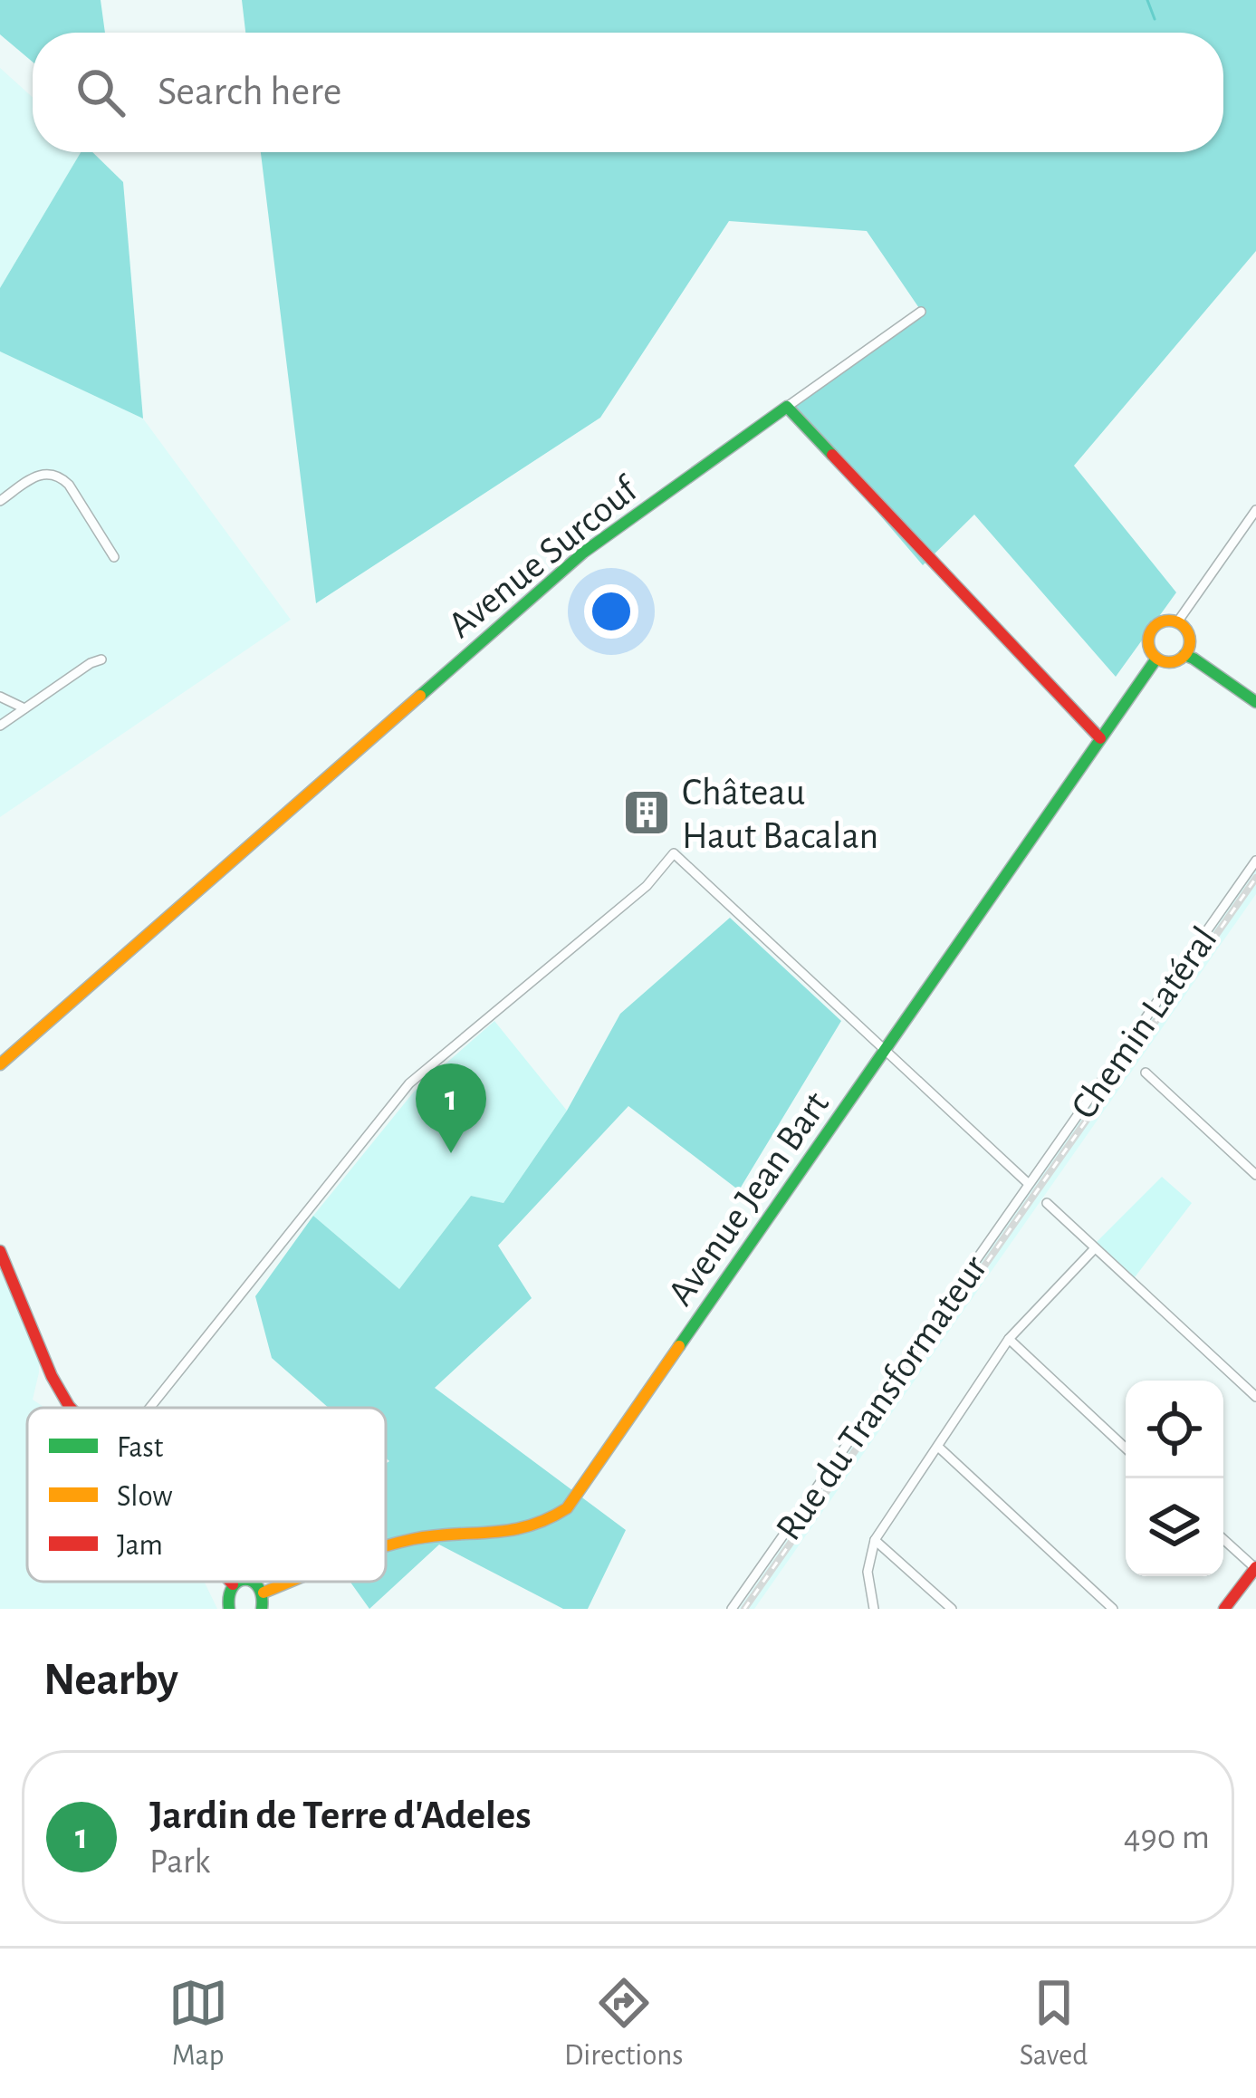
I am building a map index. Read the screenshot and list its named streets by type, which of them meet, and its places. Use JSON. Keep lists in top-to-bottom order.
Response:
{
  "streets": {
    "street": [
      "Avenue Surcouf",
      "Chemin Latéral",
      "Avenue Jean Bart",
      "Rue du Transformateur"
    ]
  },
  "crossings": [
    ["Chemin Latéral", "Rue du Transformateur"]
  ],
  "places": {
    "building": ["Château Haut Bacalan"]
  },
  "legend": ["Fast", "Slow", "Jam"],
  "page": {
    "search": "Search here",
    "pins": "1",
    "heading": "Nearby",
    "list": [
      {
        "mark": "1",
        "name": "Jardin de Terre d'Adeles",
        "note": "Park",
        "value": "490 m"
      }
    ],
    "nav": ["Map", "Directions", "Saved"]
  }
}
